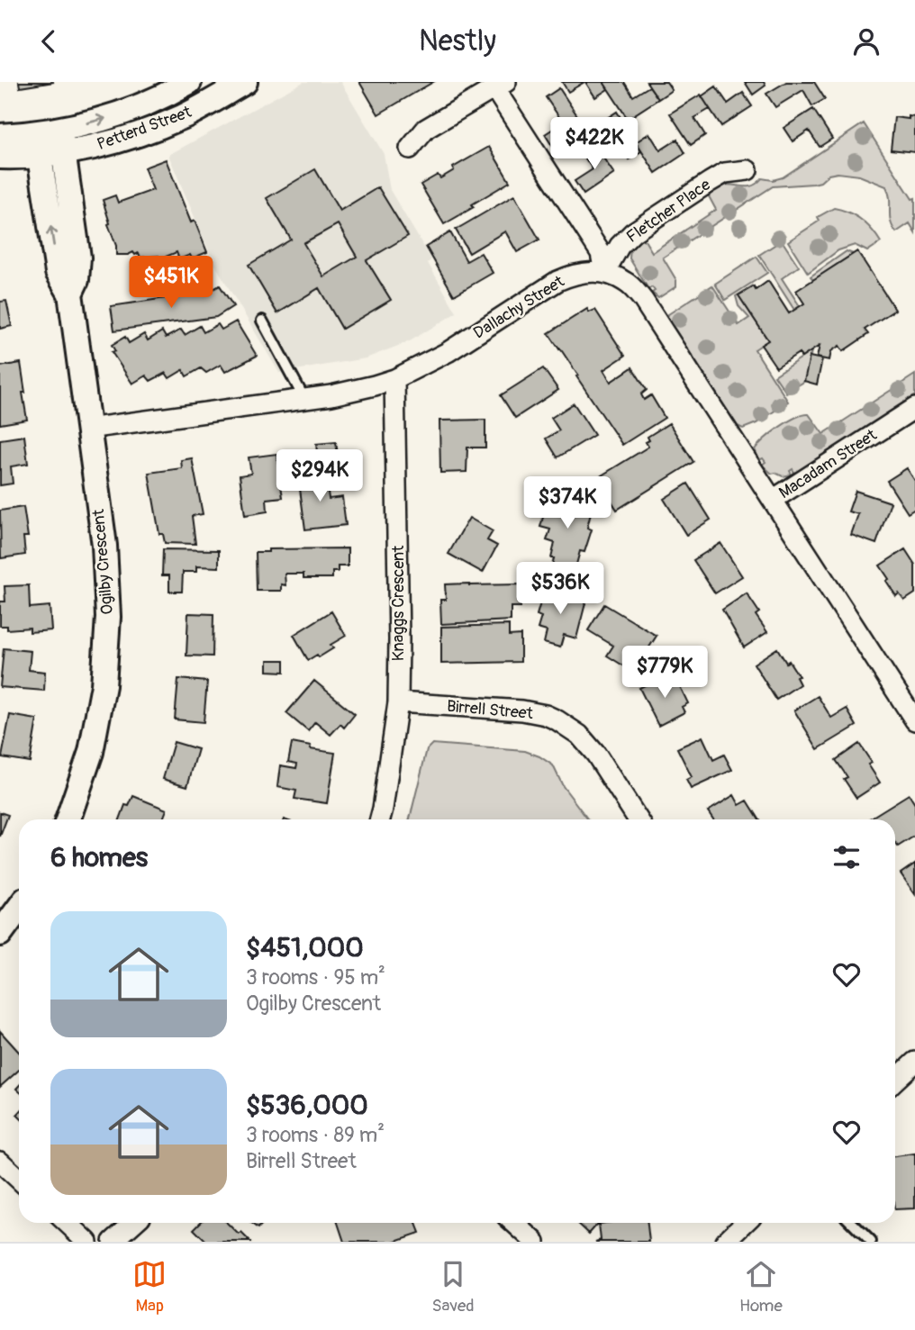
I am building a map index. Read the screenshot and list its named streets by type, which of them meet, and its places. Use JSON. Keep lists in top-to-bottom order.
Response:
{
  "streets": {
    "street": [
      "Petterd Street",
      "Fletcher Place",
      "Dallachy Street",
      "Macadam Street",
      "Ogilby Crescent",
      "Knaggs Crescent",
      "Birrell Street"
    ]
  },
  "crossings": [
    ["Petterd Street", "Ogilby Crescent"],
    ["Fletcher Place", "Dallachy Street"],
    ["Dallachy Street", "Ogilby Crescent"],
    ["Dallachy Street", "Knaggs Crescent"],
    ["Knaggs Crescent", "Birrell Street"]
  ],
  "page": {
    "header": "Nestly",
    "price": [
      "$422K",
      "$451K",
      "$294K",
      "$374K",
      "$536K",
      "$779K"
    ],
    "heading": "6 homes",
    "list": [
      {
        "name": "$451,000",
        "note": "3 rooms · 95 m² · Ogilby Crescent"
      },
      {
        "name": "$536,000",
        "note": "3 rooms · 89 m² · Birrell Street"
      }
    ],
    "tabs": ["Map", "Saved", "Home"]
  }
}
